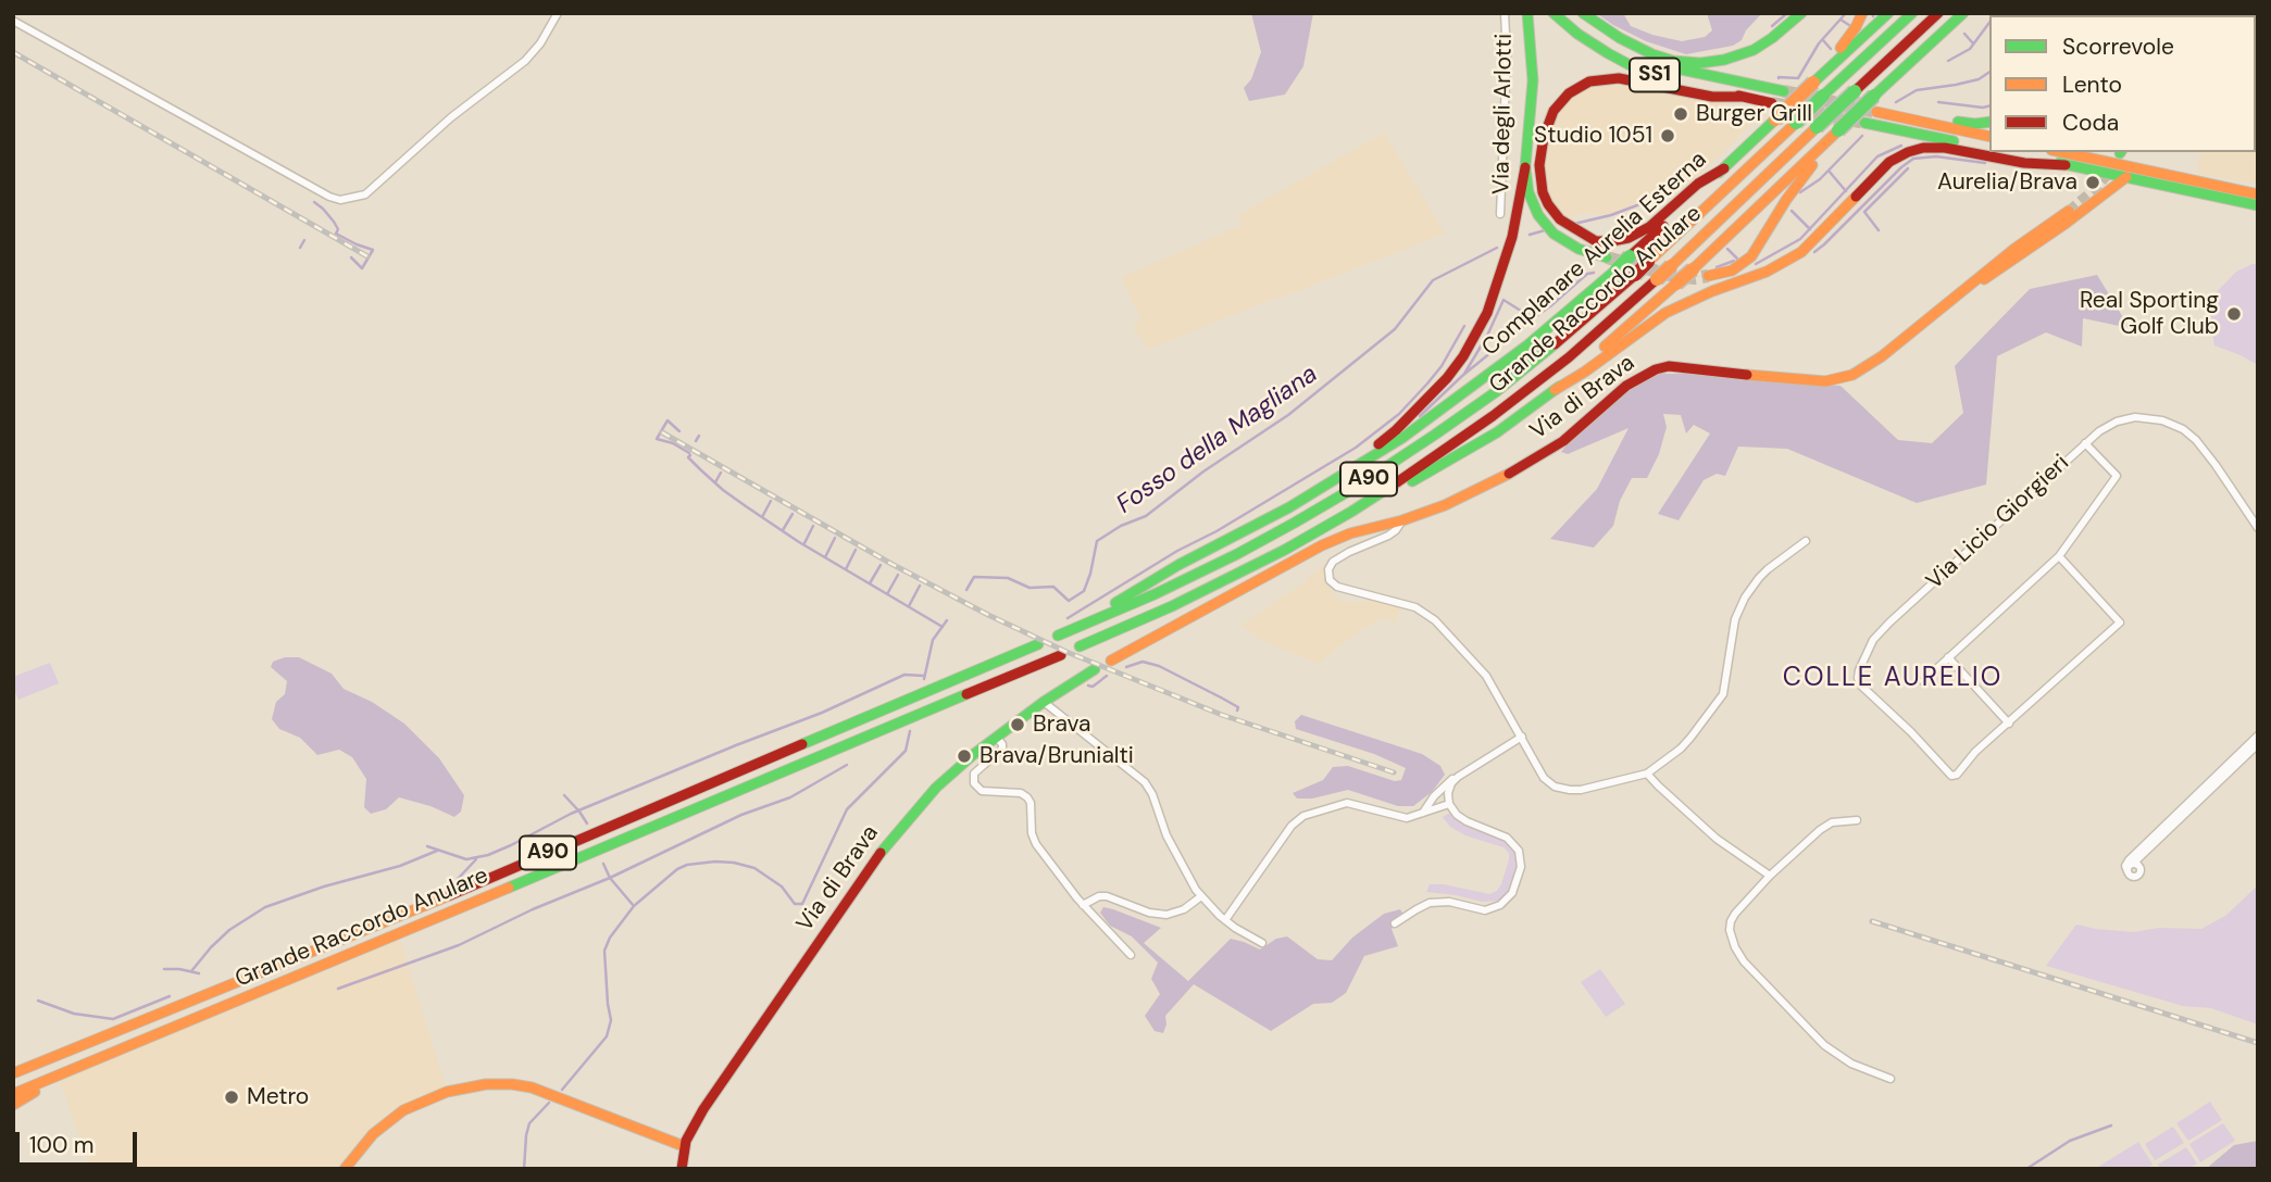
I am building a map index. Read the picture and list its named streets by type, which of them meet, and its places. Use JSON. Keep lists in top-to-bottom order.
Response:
{
  "streets": {
    "main road": [
      "SS1",
      "Complanare Aurelia Esterna",
      "Grande Raccordo Anulare",
      "Via di Brava",
      "A90"
    ],
    "street": ["Via degli Arlotti", "Via Licio Giorgieri"]
  },
  "crossings": [
    ["Complanare Aurelia Esterna", "Grande Raccordo Anulare"]
  ],
  "districts": ["COLLE AURELIO"],
  "water": ["Fosso della Magliana"],
  "places": [
    "Burger Grill",
    "Studio 1051",
    "Aurelia/Brava",
    "Real Sporting Golf Club",
    "Brava",
    "Brava/Brunialti",
    "Metro"
  ],
  "legend": ["Scorrevole", "Lento", "Coda"],
  "scale_bar": "100 m"
}
